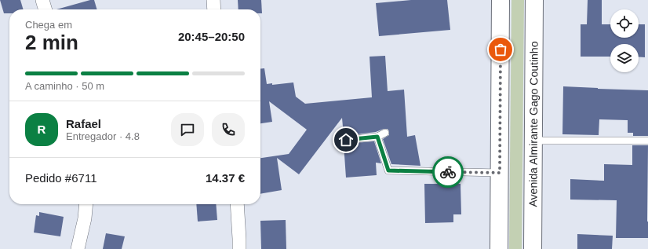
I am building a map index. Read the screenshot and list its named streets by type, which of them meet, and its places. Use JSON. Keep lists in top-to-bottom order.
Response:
{
  "streets": {
    "main road": ["Avenida Almirante Gago Coutinho"]
  },
  "page": {
    "heading": ["2 min", "Chega em", "20:45–20:50"],
    "panel": [
      "Rafael",
      "Entregador · 4.8",
      "Pedido #6711",
      "14.37 €"
    ],
    "bar": "A caminho · 50 m",
    "round": "R"
  }
}
